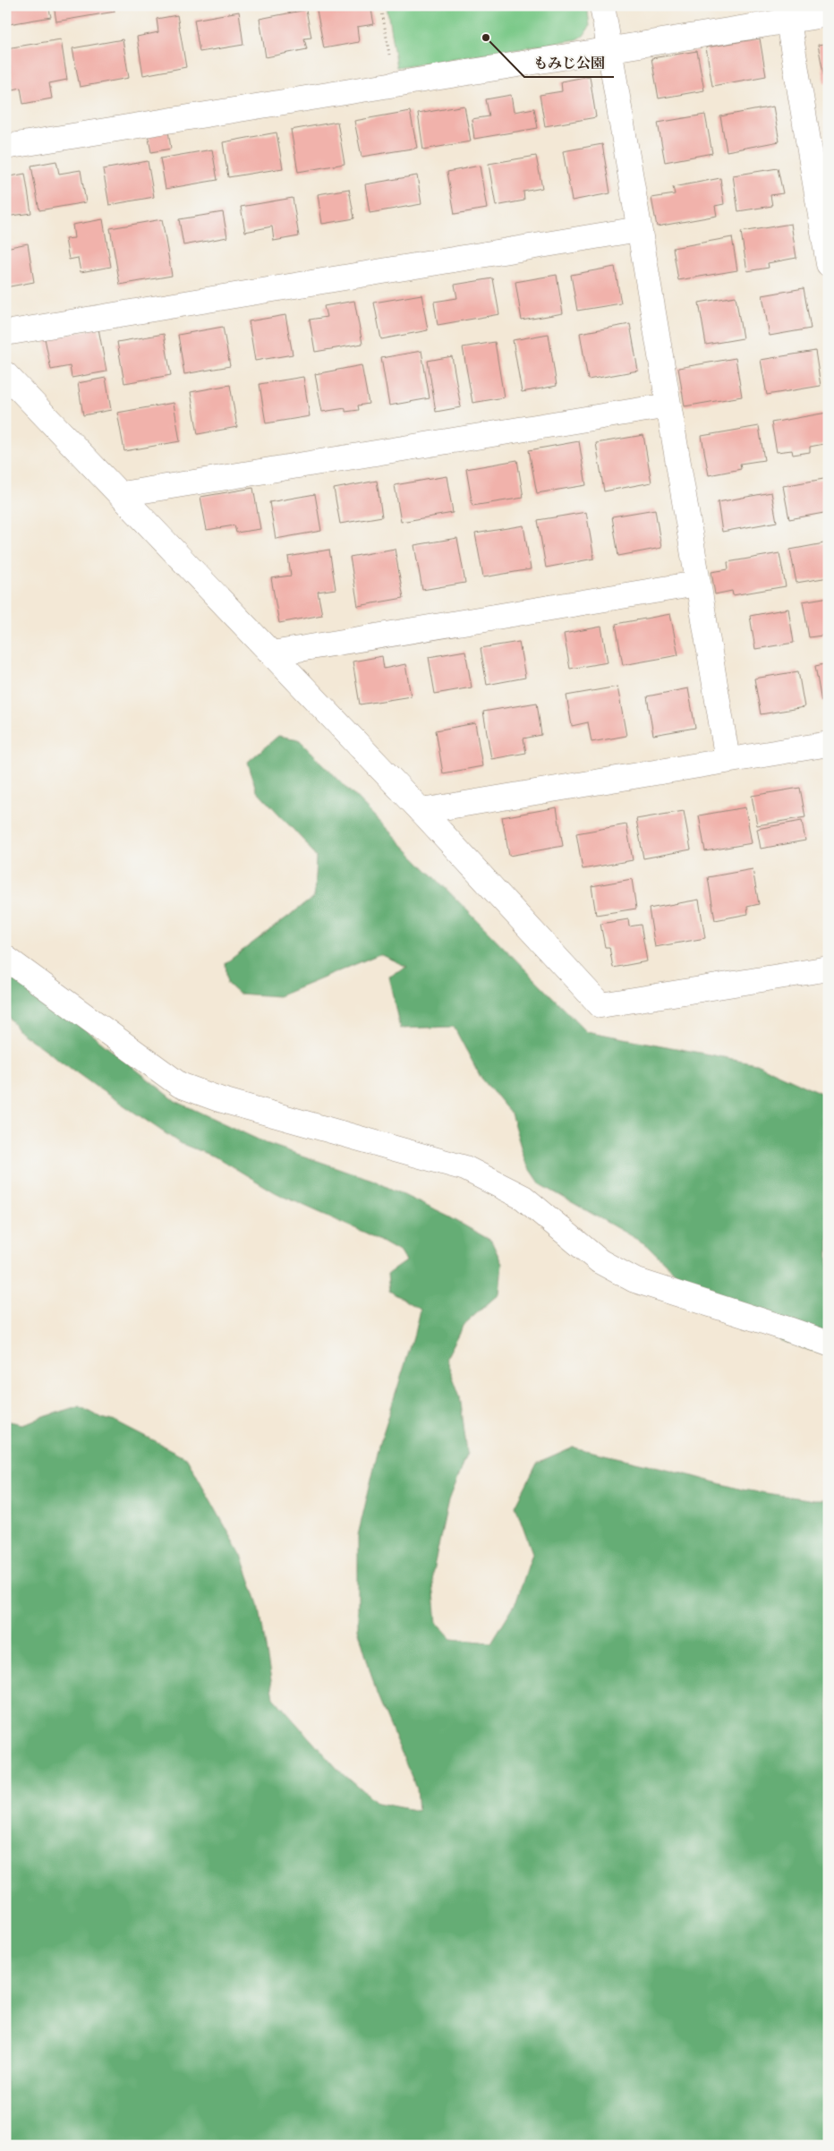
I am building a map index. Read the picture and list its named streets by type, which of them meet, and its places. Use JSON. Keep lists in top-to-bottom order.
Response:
{
  "places": ["もみじ公園"]
}
